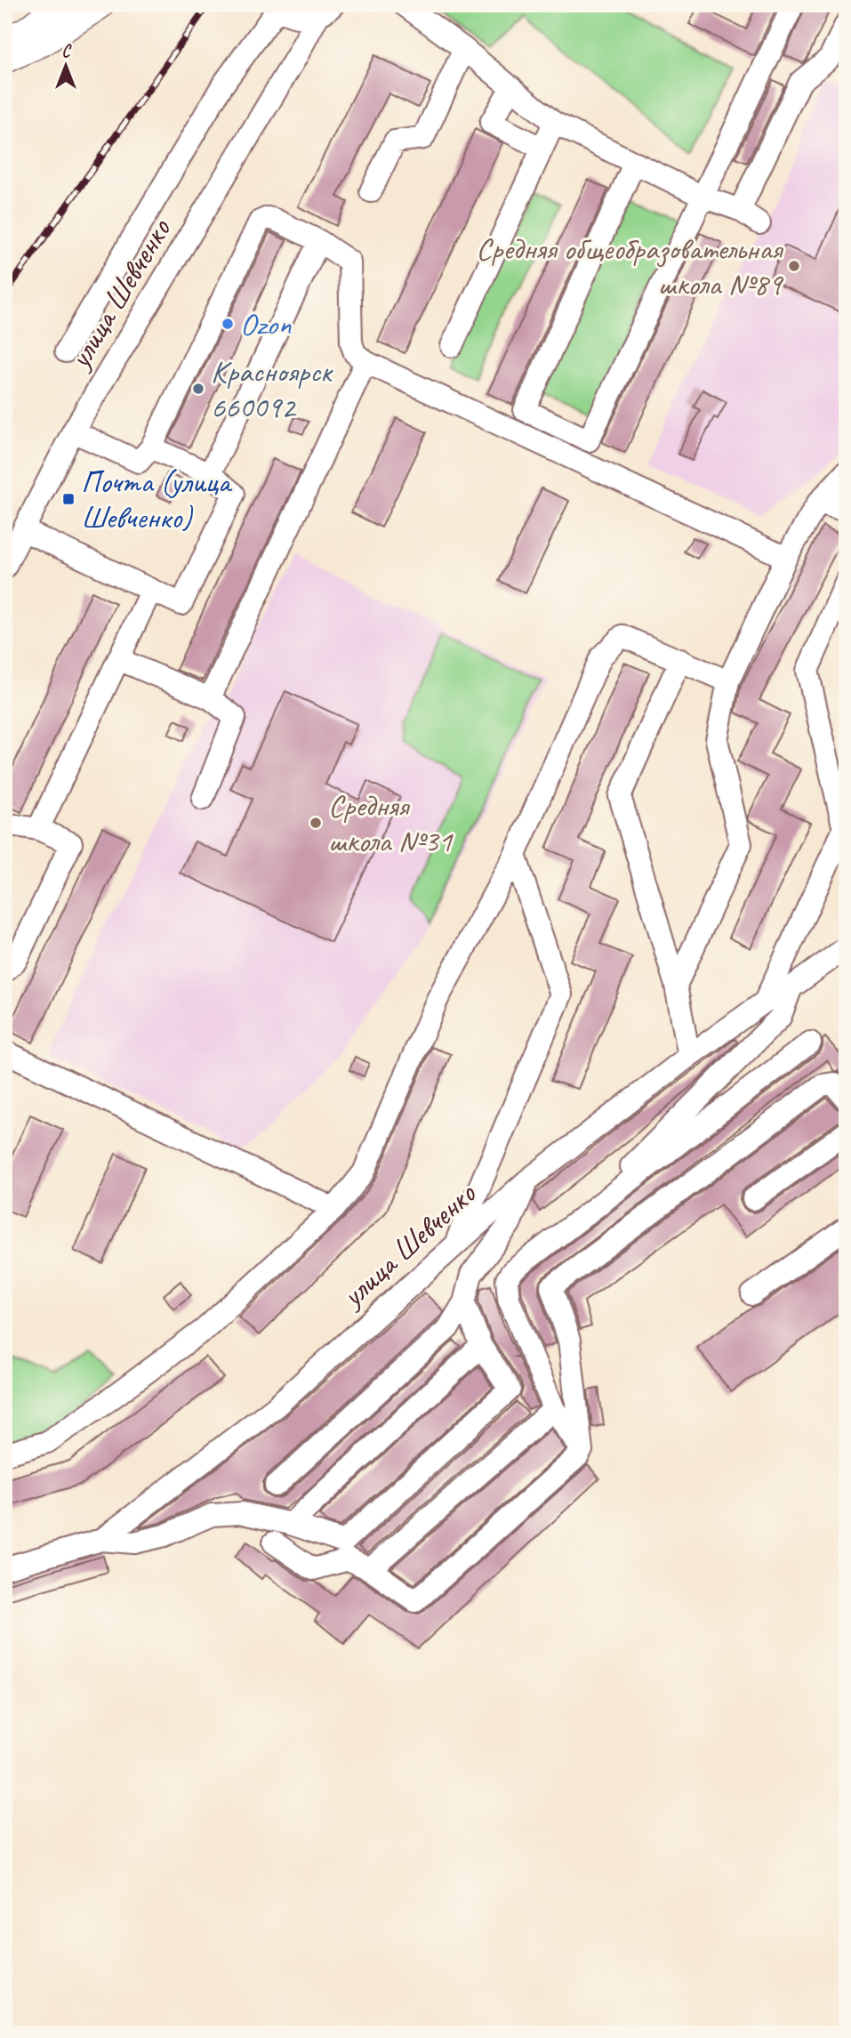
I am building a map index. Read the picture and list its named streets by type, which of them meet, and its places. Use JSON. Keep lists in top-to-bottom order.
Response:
{
  "streets": {
    "street": ["улица Шевченко"]
  },
  "places": {
    "other": [
      "Средняя общеобразовательная школа №89",
      "Ozon",
      "Красноярск 660092",
      "Средняя школа №31"
    ],
    "transit": ["Почта (улица Шевченко)"]
  },
  "north": "top"
}
